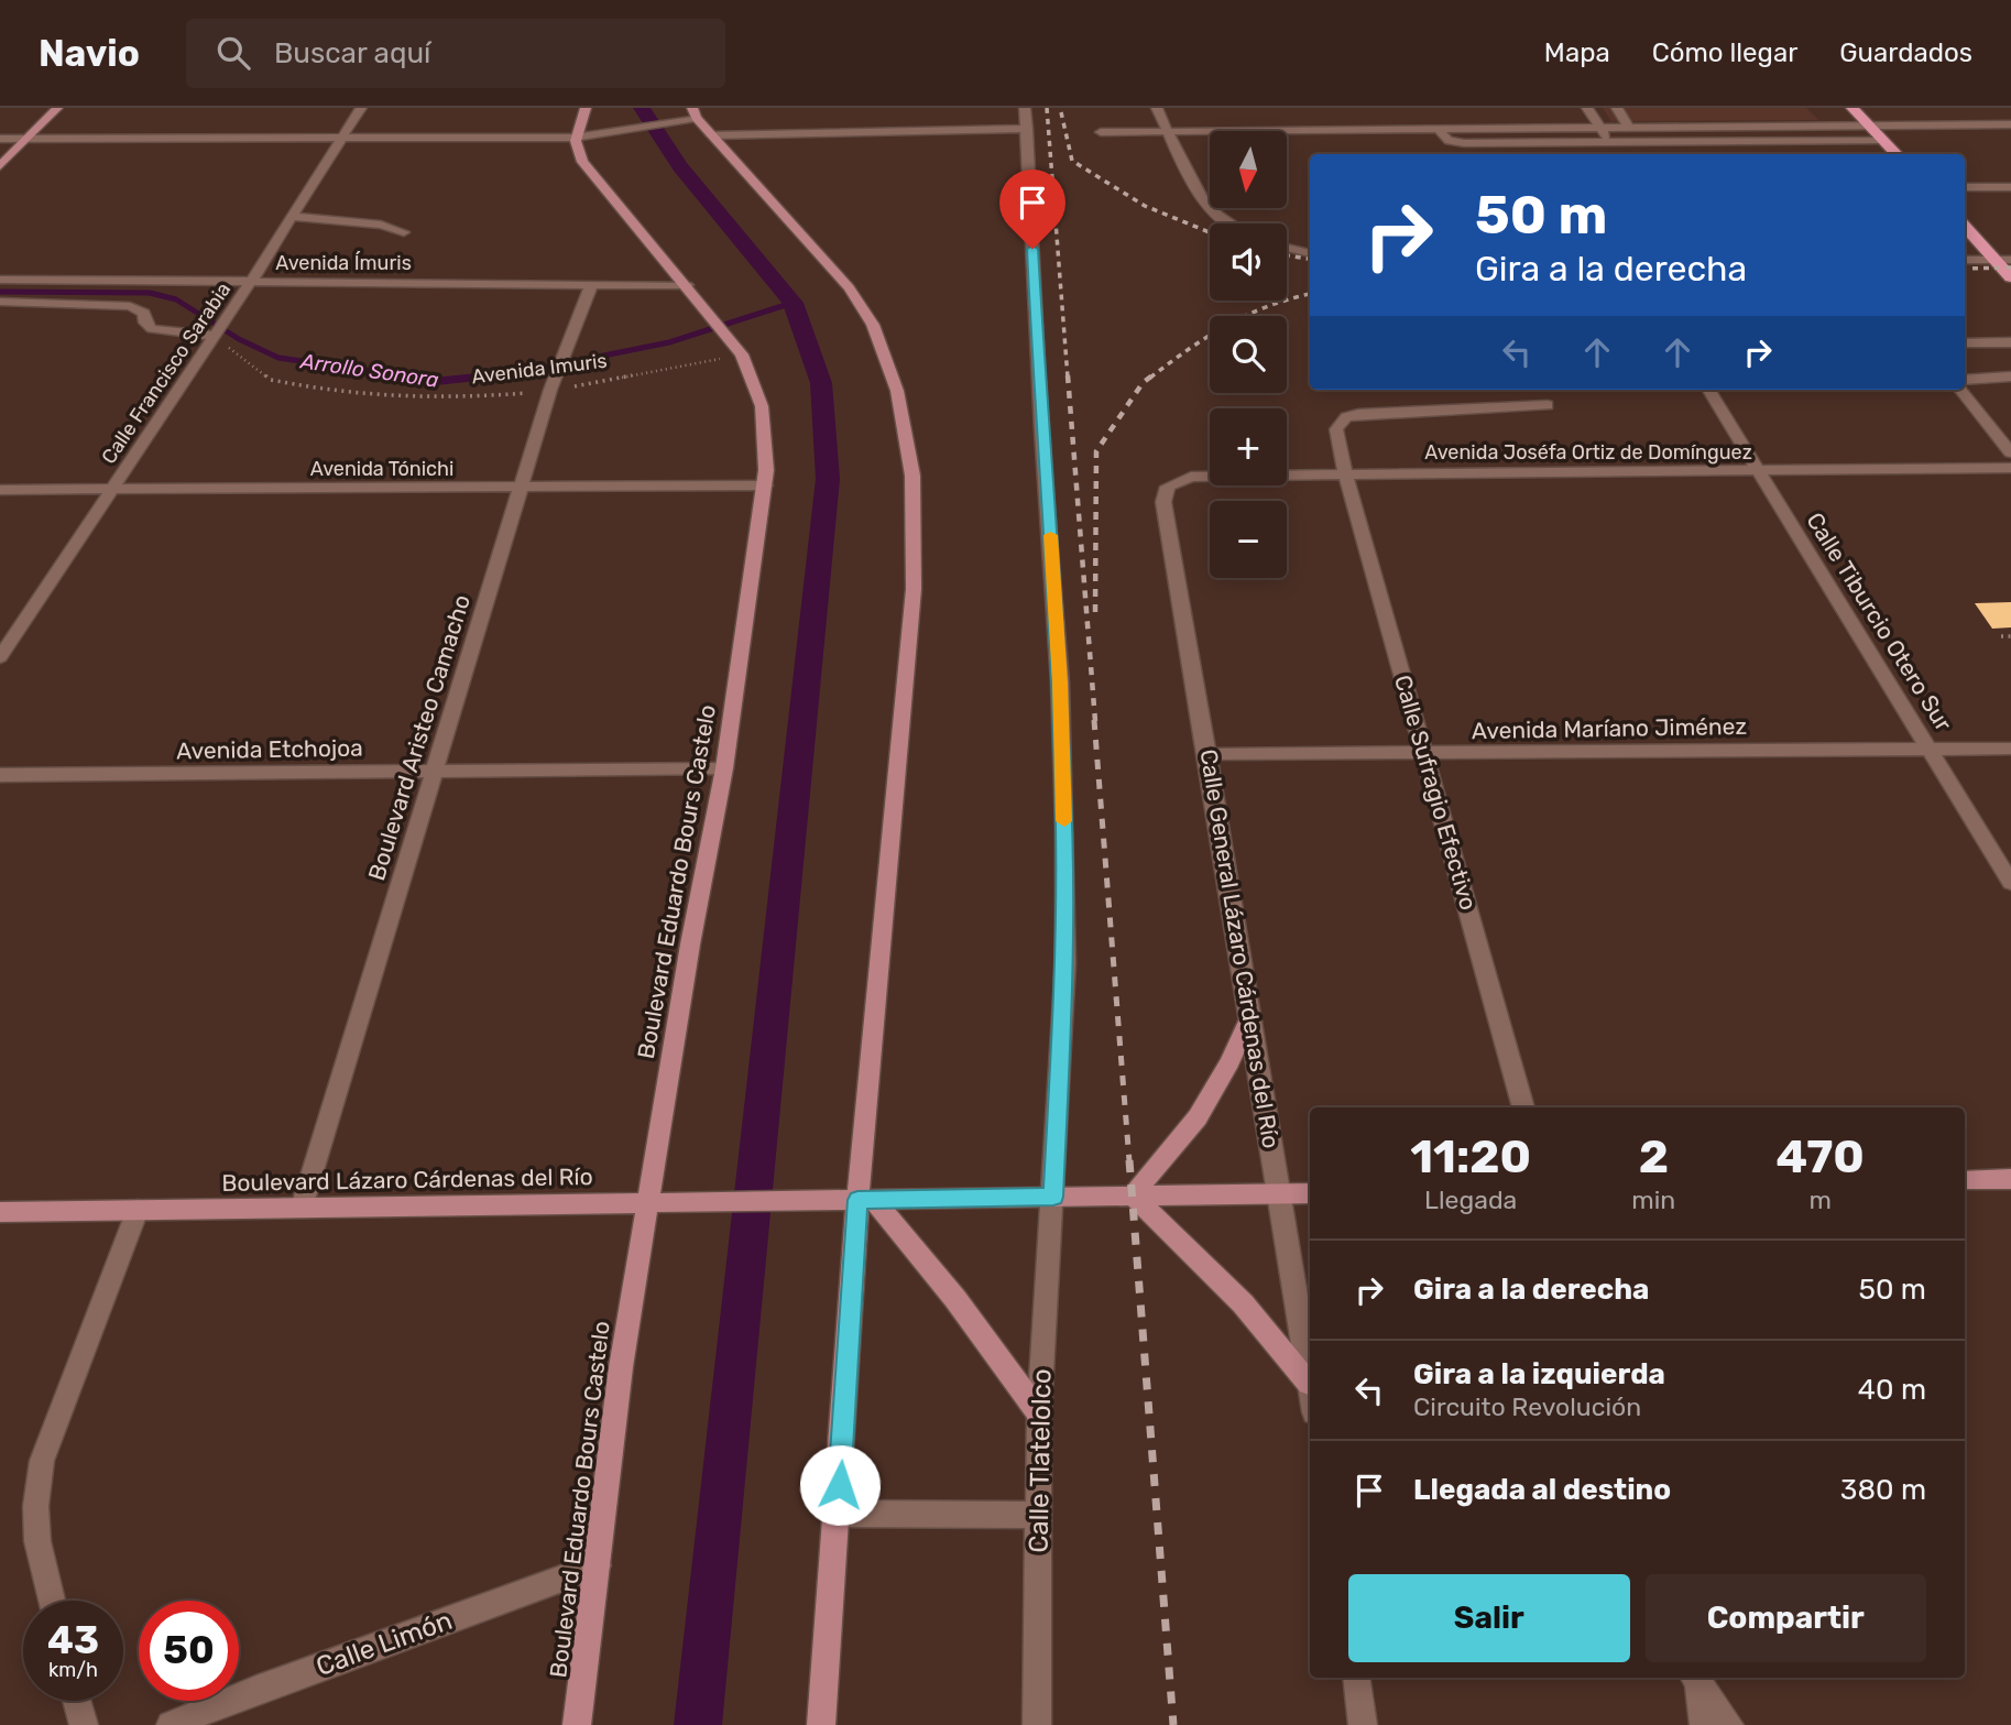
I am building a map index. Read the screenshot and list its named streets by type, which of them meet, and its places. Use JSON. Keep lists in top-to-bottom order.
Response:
{
  "streets": {
    "main road": ["Boulevard Eduardo Bours Castelo", "Boulevard Lázaro Cárdenas del Río"],
    "street": [
      "Avenida Ímuris",
      "Calle Francisco Sarabia",
      "Avenida Joséfa Ortiz de Domínguez",
      "Avenida Tónichi",
      "Calle Tiburcio Otero Sur",
      "Avenida Maríano Jiménez",
      "Boulevard Aristeo Camacho",
      "Avenida Etchojoa",
      "Calle Sufragio Efectivo",
      "Calle General Lázaro Cárdenas del Río",
      "Calle Tlatelolco",
      "Calle Limón"
    ],
    "path": ["Avenida Imuris"]
  },
  "crossings": [
    ["Avenida Ímuris", "Calle Francisco Sarabia"],
    ["Avenida Ímuris", "Boulevard Aristeo Camacho"],
    ["Avenida Ímuris", "Boulevard Eduardo Bours Castelo"],
    ["Avenida Imuris", "Calle Francisco Sarabia"],
    ["Avenida Imuris", "Boulevard Aristeo Camacho"],
    ["Avenida Imuris", "Boulevard Eduardo Bours Castelo"],
    ["Calle Francisco Sarabia", "Avenida Tónichi"],
    ["Avenida Joséfa Ortiz de Domínguez", "Calle Tiburcio Otero Sur"],
    ["Avenida Joséfa Ortiz de Domínguez", "Calle Sufragio Efectivo"],
    ["Avenida Joséfa Ortiz de Domínguez", "Calle General Lázaro Cárdenas del Río"],
    ["Avenida Tónichi", "Boulevard Aristeo Camacho"],
    ["Avenida Tónichi", "Boulevard Eduardo Bours Castelo"],
    ["Calle Tiburcio Otero Sur", "Avenida Maríano Jiménez"],
    ["Avenida Maríano Jiménez", "Calle Sufragio Efectivo"],
    ["Avenida Maríano Jiménez", "Calle General Lázaro Cárdenas del Río"],
    ["Boulevard Aristeo Camacho", "Avenida Etchojoa"],
    ["Boulevard Aristeo Camacho", "Boulevard Lázaro Cárdenas del Río"],
    ["Avenida Etchojoa", "Boulevard Eduardo Bours Castelo"],
    ["Boulevard Eduardo Bours Castelo", "Boulevard Lázaro Cárdenas del Río"],
    ["Boulevard Eduardo Bours Castelo", "Calle Limón"],
    ["Calle General Lázaro Cárdenas del Río", "Boulevard Lázaro Cárdenas del Río"],
    ["Boulevard Lázaro Cárdenas del Río", "Calle Tlatelolco"]
  ],
  "water": ["Arrollo Sonora"],
  "north": "bottom",
  "page": {
    "header": "Navio",
    "search": "Buscar aquí",
    "nav": ["Mapa", "Cómo llegar", "Guardados"],
    "map_buttons": ["+", "−"],
    "turn": ["50 m", "Gira a la derecha"],
    "eta": [
      "11:20",
      "Llegada",
      "2",
      "min",
      "470",
      "m"
    ],
    "list": [
      {
        "name": "Gira a la derecha",
        "value": "50 m"
      },
      {
        "name": "Gira a la izquierda",
        "note": "Circuito Revolución",
        "value": "40 m"
      },
      {
        "name": "Llegada al destino",
        "value": "380 m"
      }
    ],
    "buttons": ["Salir", "Compartir"],
    "speed": "43 km/h",
    "limit": "50"
  }
}
